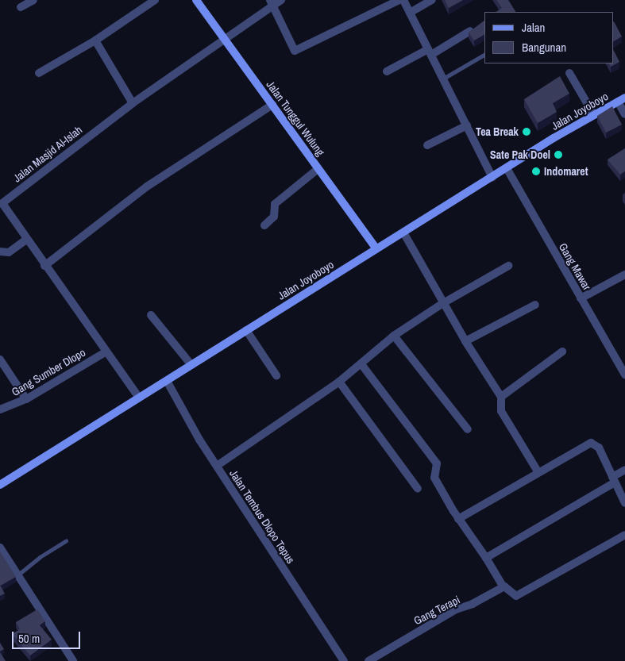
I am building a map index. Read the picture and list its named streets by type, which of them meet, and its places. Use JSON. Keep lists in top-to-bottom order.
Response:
{
  "streets": {
    "main road": ["Jalan Joyoboyo", "Jalan Tunggul Wulung"],
    "street": [
      "Jalan Masjid Al-Islah",
      "Gang Mawar",
      "Gang Sumber Dlopo",
      "Jalan Tembus Dlopo Tepus",
      "Gang Terapi"
    ]
  },
  "crossings": [
    ["Jalan Joyoboyo", "Jalan Tunggul Wulung"],
    ["Jalan Joyoboyo", "Jalan Masjid Al-Islah"],
    ["Jalan Joyoboyo", "Gang Mawar"],
    ["Jalan Joyoboyo", "Jalan Tembus Dlopo Tepus"],
    ["Jalan Tunggul Wulung", "Jalan Masjid Al-Islah"],
    ["Jalan Masjid Al-Islah", "Gang Sumber Dlopo"]
  ],
  "places": ["Tea Break", "Sate Pak Doel", "Indomaret"],
  "legend": ["Jalan", "Bangunan"],
  "scale_bar": "50 m"
}
